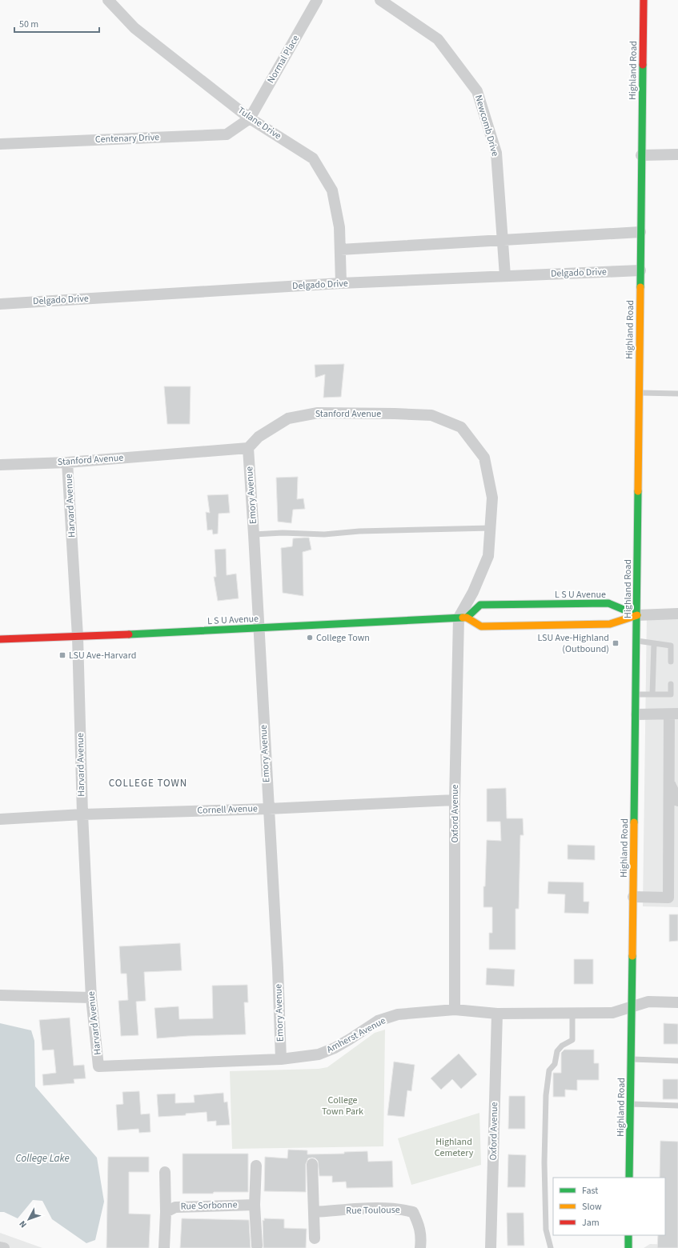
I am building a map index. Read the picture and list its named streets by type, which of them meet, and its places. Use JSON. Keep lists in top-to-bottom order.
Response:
{
  "streets": {
    "street": [
      "Normal Place",
      "Highland Road",
      "Tulane Drive",
      "Newcomb Drive",
      "Centenary Drive",
      "Delgado Drive",
      "Stanford Avenue",
      "Emory Avenue",
      "Harvard Avenue",
      "L S U Avenue",
      "Cornell Avenue",
      "Oxford Avenue",
      "Amherst Avenue",
      "Rue Sorbonne",
      "Rue Toulouse"
    ]
  },
  "crossings": [
    ["Normal Place", "Tulane Drive"],
    ["Normal Place", "Centenary Drive"],
    ["Highland Road", "Delgado Drive"],
    ["Highland Road", "L S U Avenue"],
    ["Highland Road", "Amherst Avenue"],
    ["Tulane Drive", "Centenary Drive"],
    ["Tulane Drive", "Delgado Drive"],
    ["Newcomb Drive", "Delgado Drive"],
    ["Stanford Avenue", "Emory Avenue"],
    ["Stanford Avenue", "Harvard Avenue"],
    ["Stanford Avenue", "L S U Avenue"],
    ["Stanford Avenue", "Oxford Avenue"],
    ["Emory Avenue", "L S U Avenue"],
    ["Emory Avenue", "Cornell Avenue"],
    ["Emory Avenue", "Amherst Avenue"],
    ["Harvard Avenue", "L S U Avenue"],
    ["Harvard Avenue", "Cornell Avenue"],
    ["Harvard Avenue", "Amherst Avenue"],
    ["L S U Avenue", "Oxford Avenue"],
    ["Cornell Avenue", "Oxford Avenue"],
    ["Oxford Avenue", "Amherst Avenue"]
  ],
  "districts": ["COLLEGE TOWN"],
  "water": ["College Lake"],
  "parks": ["College Town Park", "Highland Cemetery"],
  "places": {
    "other": ["College Town"],
    "transit": ["LSU Ave-Highland (Outbound)", "LSU Ave-Harvard"]
  },
  "legend": ["Fast", "Slow", "Jam"],
  "scale_bar": "50 m",
  "north": "bottom left"
}
